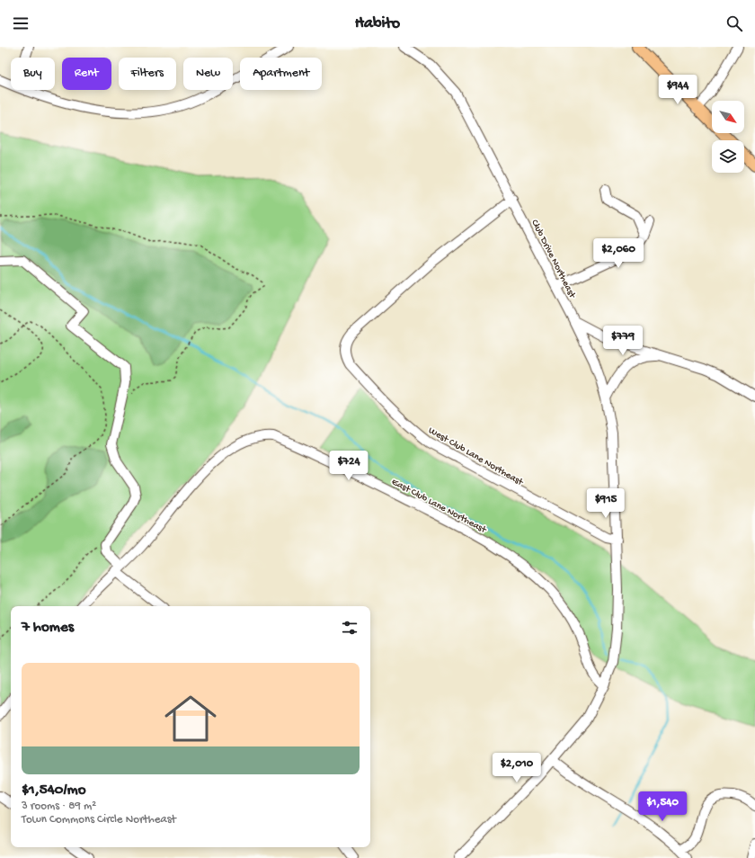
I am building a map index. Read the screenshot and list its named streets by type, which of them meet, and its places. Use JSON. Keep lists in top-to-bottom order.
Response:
{
  "streets": {
    "street": ["Club Drive Northeast", "West Club Lane Northeast", "East Club Lane Northeast"]
  },
  "crossings": [
    ["Club Drive Northeast", "West Club Lane Northeast"],
    ["Club Drive Northeast", "East Club Lane Northeast"]
  ],
  "north": "bottom right",
  "page": {
    "header": "Habito",
    "chip": [
      "Buy",
      "Rent",
      "Filters",
      "New",
      "Apartment"
    ],
    "price": [
      "$944",
      "$2,060",
      "$779",
      "$724",
      "$915",
      "$2,010",
      "$1,540"
    ],
    "heading": "7 homes",
    "list": [
      {
        "name": "$1,540/mo",
        "note": "3 rooms · 89 m² · Town Commons Circle Northeast"
      }
    ]
  }
}
